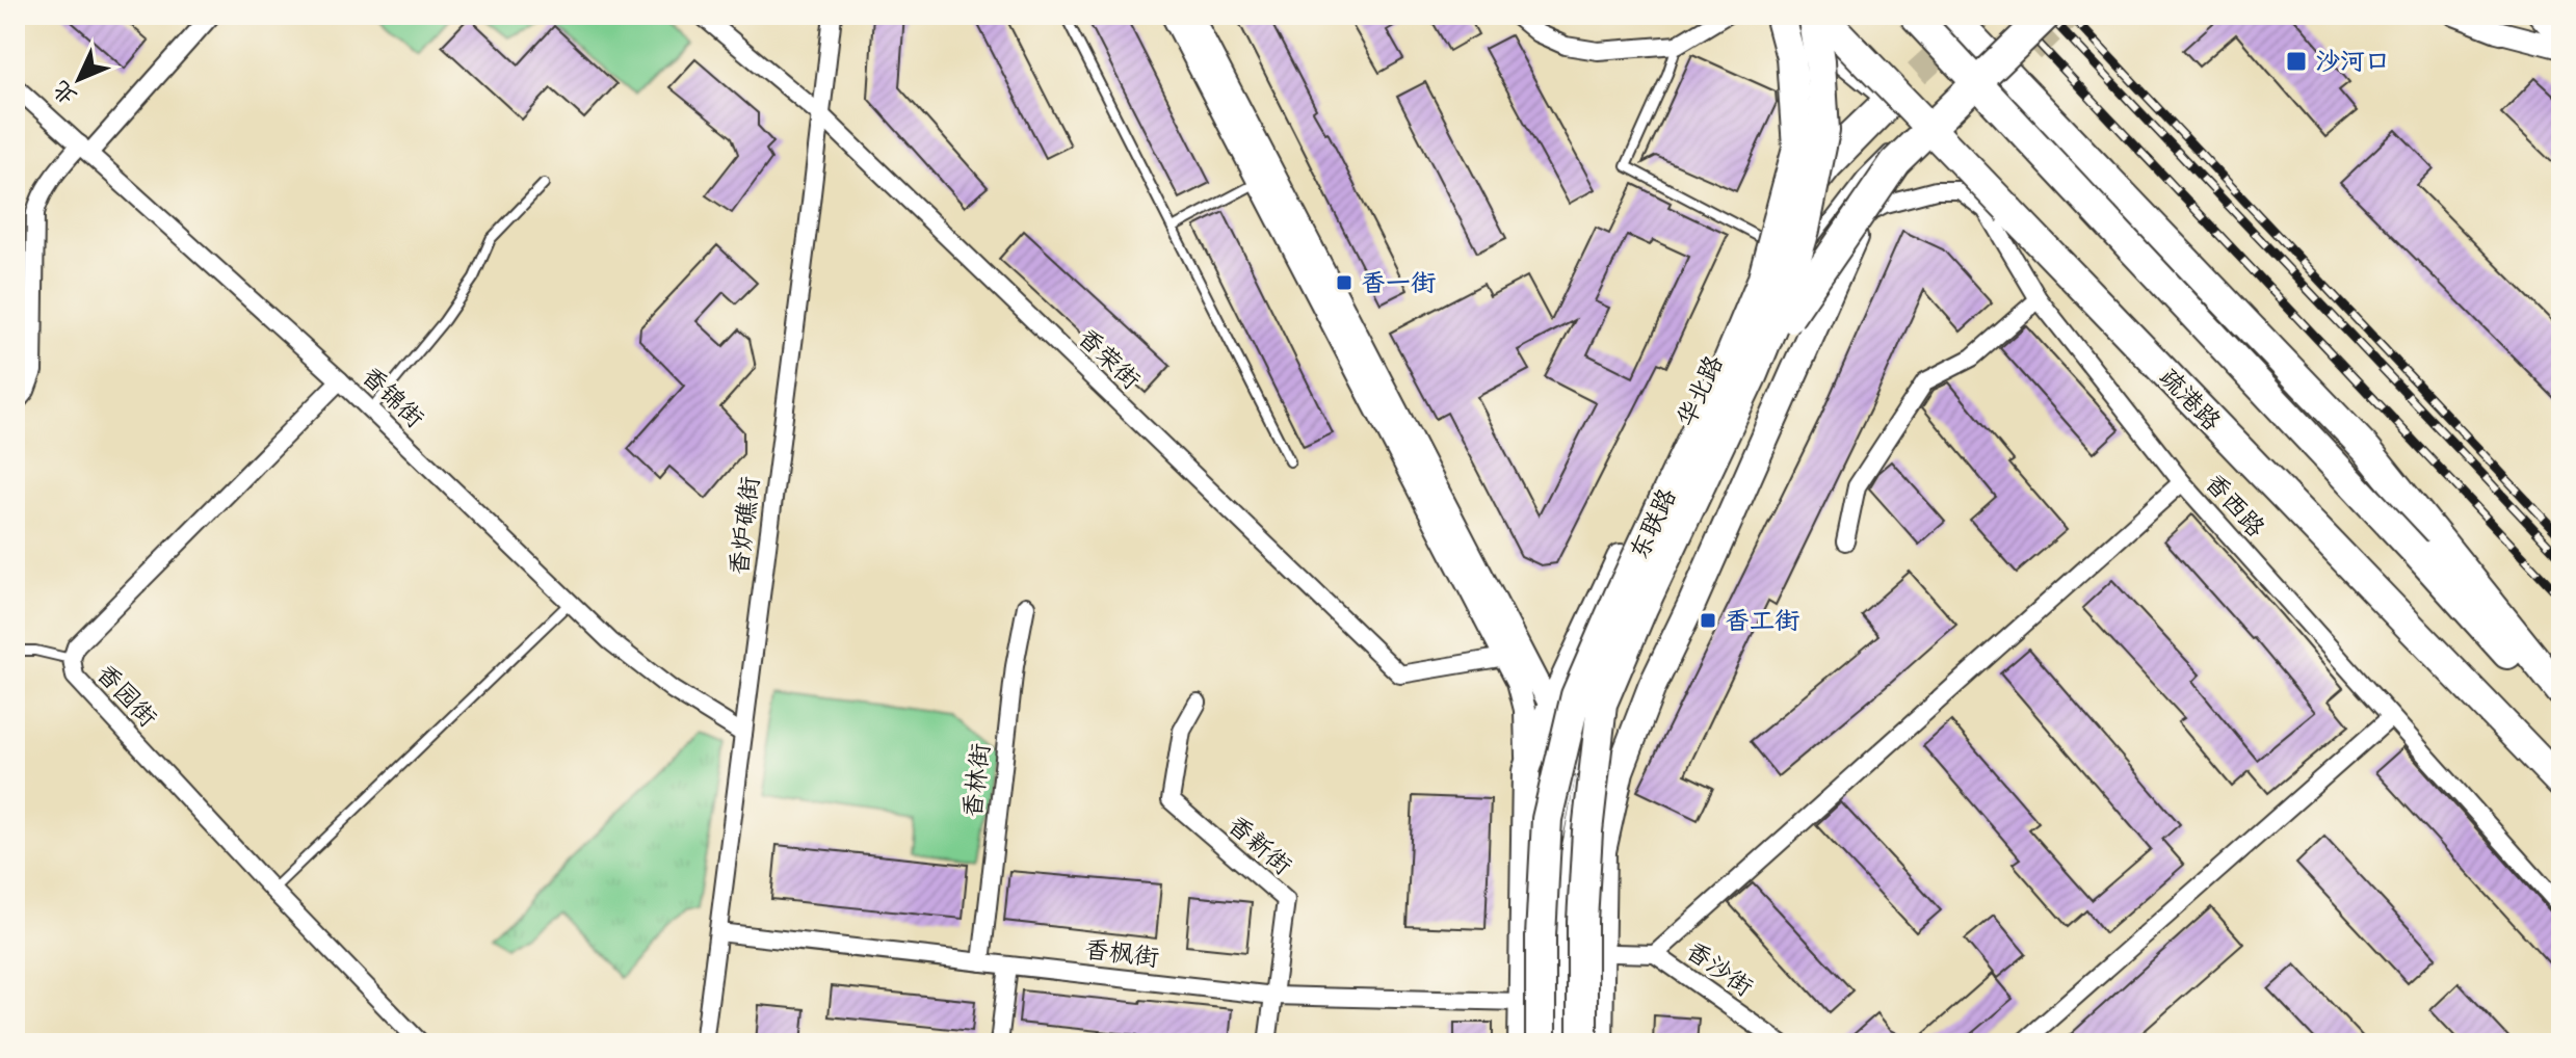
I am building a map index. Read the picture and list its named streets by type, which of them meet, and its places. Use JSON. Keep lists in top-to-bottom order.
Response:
{
  "streets": {
    "highway": ["疏港路", "东联路"],
    "main road": ["华北路"],
    "street": [
      "香荣街",
      "香锦街",
      "香西路",
      "香炉礁街",
      "香园街",
      "香林街",
      "香新街",
      "香枫街",
      "香沙街"
    ]
  },
  "crossings": [
    ["香荣街", "香炉礁街"],
    ["华北路", "香枫街"],
    ["华北路", "香沙街"],
    ["香锦街", "香炉礁街"],
    ["香锦街", "香园街"],
    ["香炉礁街", "香枫街"],
    ["香林街", "香枫街"],
    ["香新街", "香枫街"]
  ],
  "places": {
    "transit": ["沙河口", "香一街", "香工街"]
  },
  "north": "bottom left"
}
